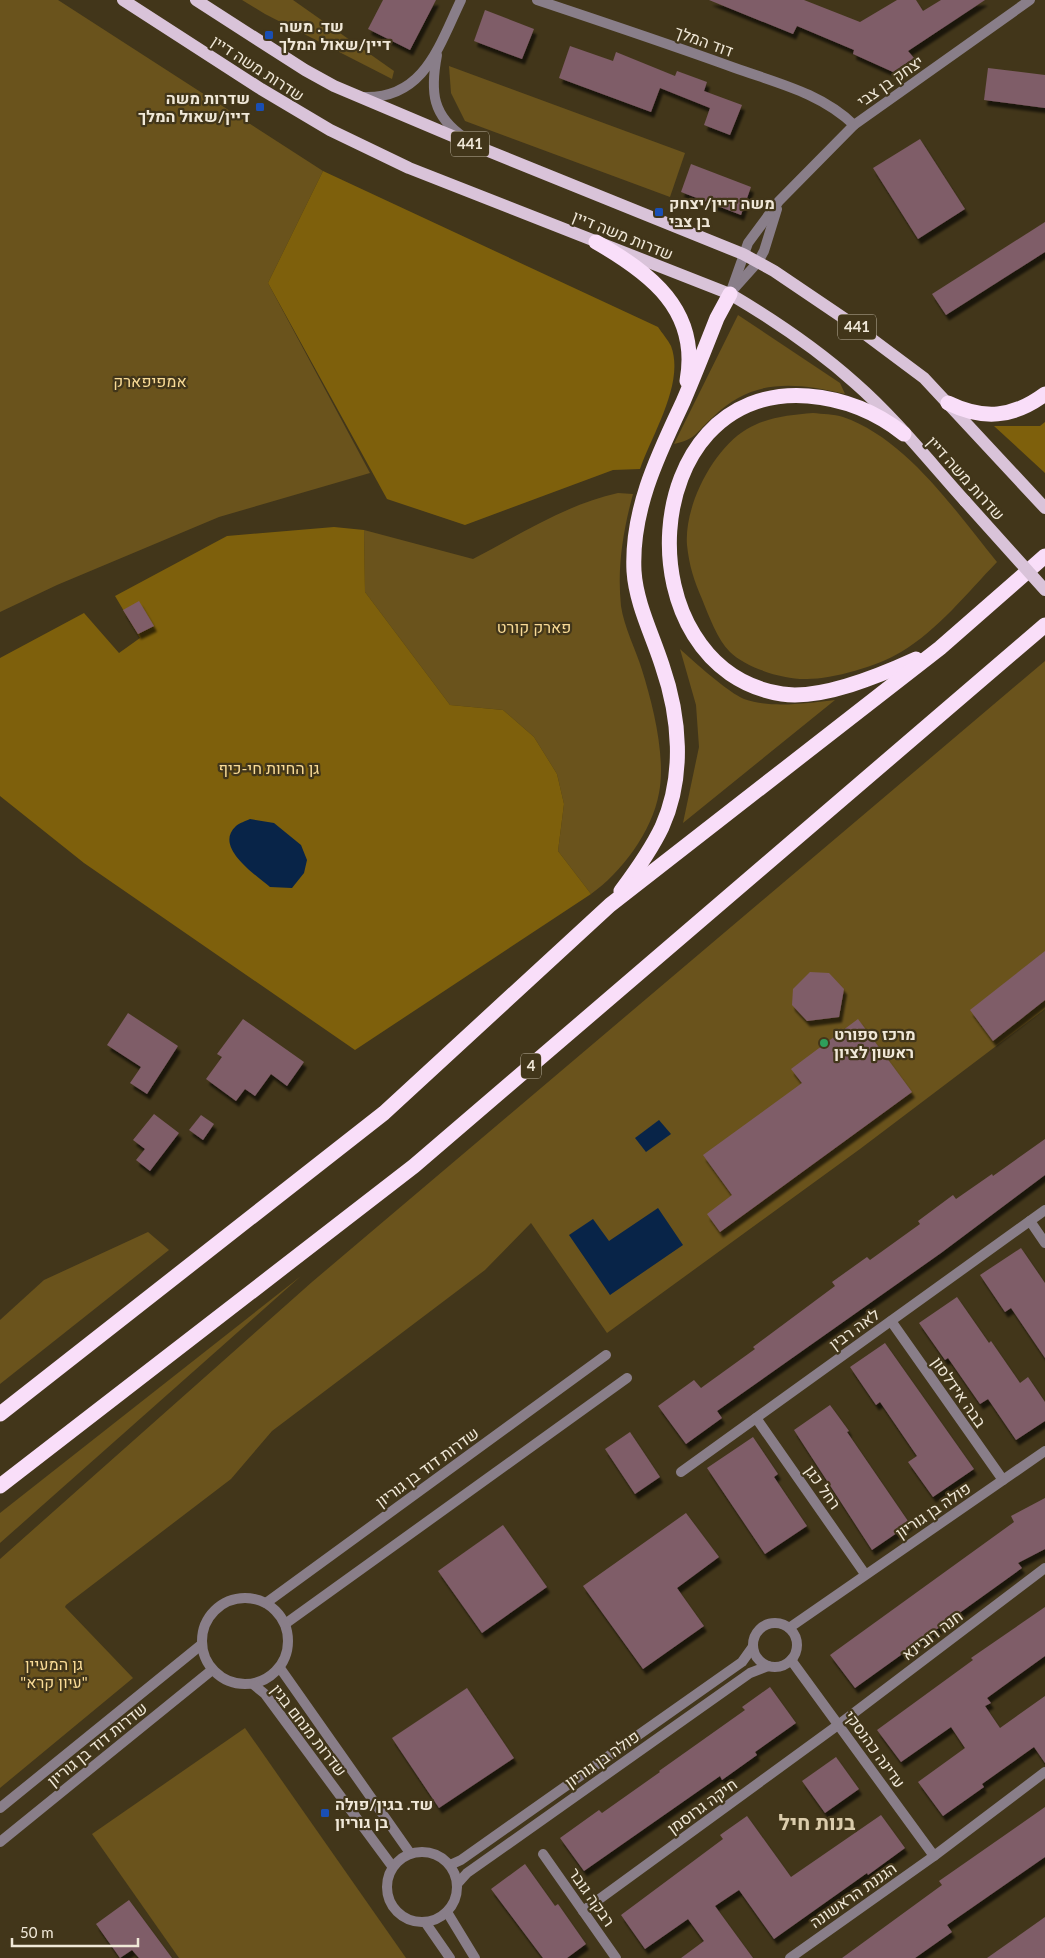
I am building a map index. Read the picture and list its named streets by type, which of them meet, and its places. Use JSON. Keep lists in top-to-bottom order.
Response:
{
  "streets": {
    "highway": ["4"],
    "main road": ["שדרות משה דיין", "441"],
    "street": [
      "דוד המלך",
      "יצחק בן צבי",
      "לאה רבין",
      "בבה אידלסון",
      "שדרות דוד בן גוריון",
      "רחל כגן",
      "פולה בן גוריון",
      "חנה רובינא",
      "שדרות מנחם בגין",
      "עדינה כהנסקי",
      "חיקה גרוסמן",
      "הגננת הראשונה",
      "רבקה גובר"
    ]
  },
  "crossings": [
    ["דוד המלך", "יצחק בן צבי"],
    ["שדרות משה דיין", "יצחק בן צבי"],
    ["לאה רבין", "בבה אידלסון"],
    ["לאה רבין", "רחל כגן"],
    ["בבה אידלסון", "פולה בן גוריון"],
    ["שדרות דוד בן גוריון", "שדרות מנחם בגין"],
    ["רחל כגן", "פולה בן גוריון"],
    ["פולה בן גוריון", "שדרות מנחם בגין"],
    ["פולה בן גוריון", "עדינה כהנסקי"],
    ["חנה רובינא", "עדינה כהנסקי"],
    ["חנה רובינא", "חיקה גרוסמן"],
    ["עדינה כהנסקי", "חיקה גרוסמן"],
    ["עדינה כהנסקי", "הגננת הראשונה"],
    ["חיקה גרוסמן", "רבקה גובר"]
  ],
  "districts": ["בנות חיל"],
  "parks": [
    "אמפיפארק",
    "פארק קורט",
    "גן החיות חי-כיף",
    "גן המעיין \"עיון קרא\""
  ],
  "places": {
    "transit": [
      "שד. משה דיין/שאול המלך",
      "שדרות משה דיין/שאול המלך",
      "משה דיין/יצחק בן צבי",
      "שד. בגין/פולה בן גוריון"
    ],
    "other": ["מרכז ספורט ראשון לציון"]
  },
  "scale_bar": "50 m"
}
